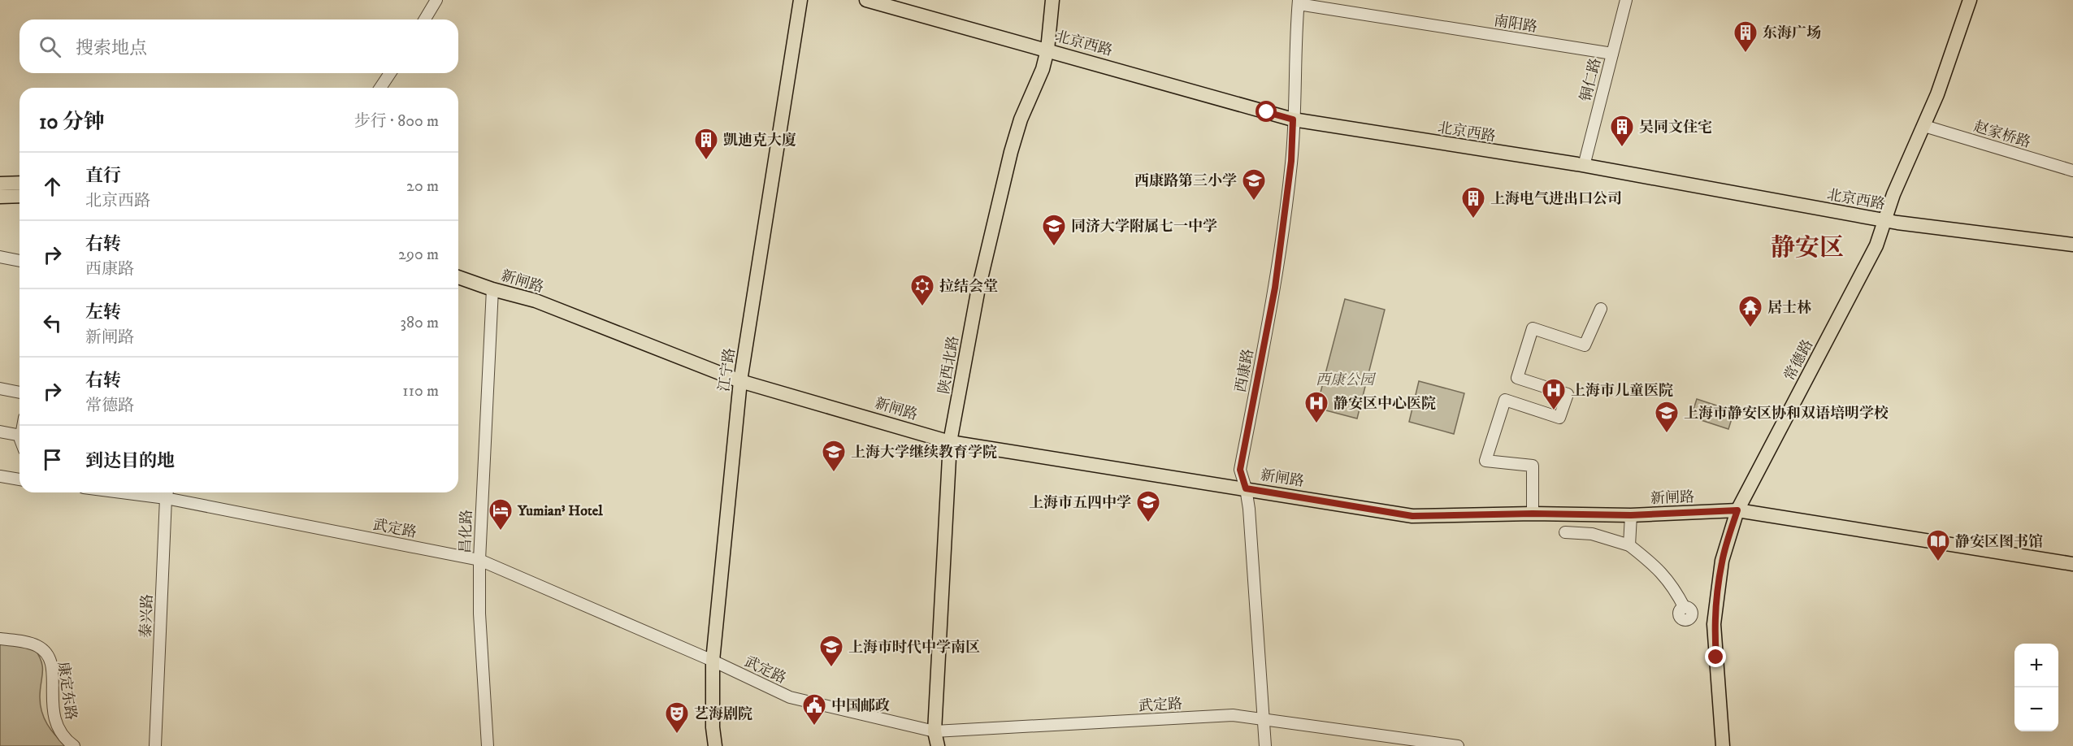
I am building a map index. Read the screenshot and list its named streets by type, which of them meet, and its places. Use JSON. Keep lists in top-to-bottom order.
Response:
{
  "streets": {
    "main road": [
      "北京西路",
      "新闸路",
      "常德路",
      "陕西北路",
      "江宁路"
    ],
    "street": [
      "南阳路",
      "铜仁路",
      "赵家桥路",
      "西康路",
      "武定路",
      "昌化路",
      "泰兴路",
      "康定东路"
    ]
  },
  "crossings": [
    ["南阳路", "铜仁路"],
    ["南阳路", "西康路"],
    ["北京西路", "铜仁路"],
    ["北京西路", "常德路"],
    ["北京西路", "陕西北路"],
    ["北京西路", "西康路"],
    ["赵家桥路", "常德路"],
    ["新闸路", "常德路"],
    ["新闸路", "陕西北路"],
    ["新闸路", "江宁路"],
    ["新闸路", "西康路"],
    ["新闸路", "昌化路"],
    ["陕西北路", "武定路"],
    ["江宁路", "武定路"],
    ["西康路", "武定路"],
    ["武定路", "昌化路"],
    ["武定路", "泰兴路"]
  ],
  "districts": ["静安区"],
  "parks": ["西康公园"],
  "places": {
    "building": [
      "东海广场",
      "吴同文住宅",
      "凱迪克大廈",
      "上海电气进出口公司"
    ],
    "school or university": [
      "西康路第三小学",
      "同济大学附属七一中学",
      "上海市静安区协和双语培明学校",
      "上海大学继续教育学院",
      "上海市五四中学",
      "上海市时代中学南区"
    ],
    "synagogue": ["拉结会堂"],
    "temple": ["居士林"],
    "hospital": ["上海市儿童医院", "静安区中心医院"],
    "hotel": ["Yumian³ Hotel"],
    "library": ["静安区图书馆"],
    "public building": ["中国邮政"],
    "theatre": ["艺海剧院"]
  },
  "page": {
    "search": "搜索地点",
    "heading": ["10 分钟", "步行 · 800 m"],
    "list": [
      ["直行", "北京西路", "20 m"],
      ["右转", "西康路", "290 m"],
      ["左转", "新闸路", "380 m"],
      ["右转", "常德路", "110 m"],
      "到达目的地"
    ],
    "map_buttons": ["+", "−"]
  }
}
